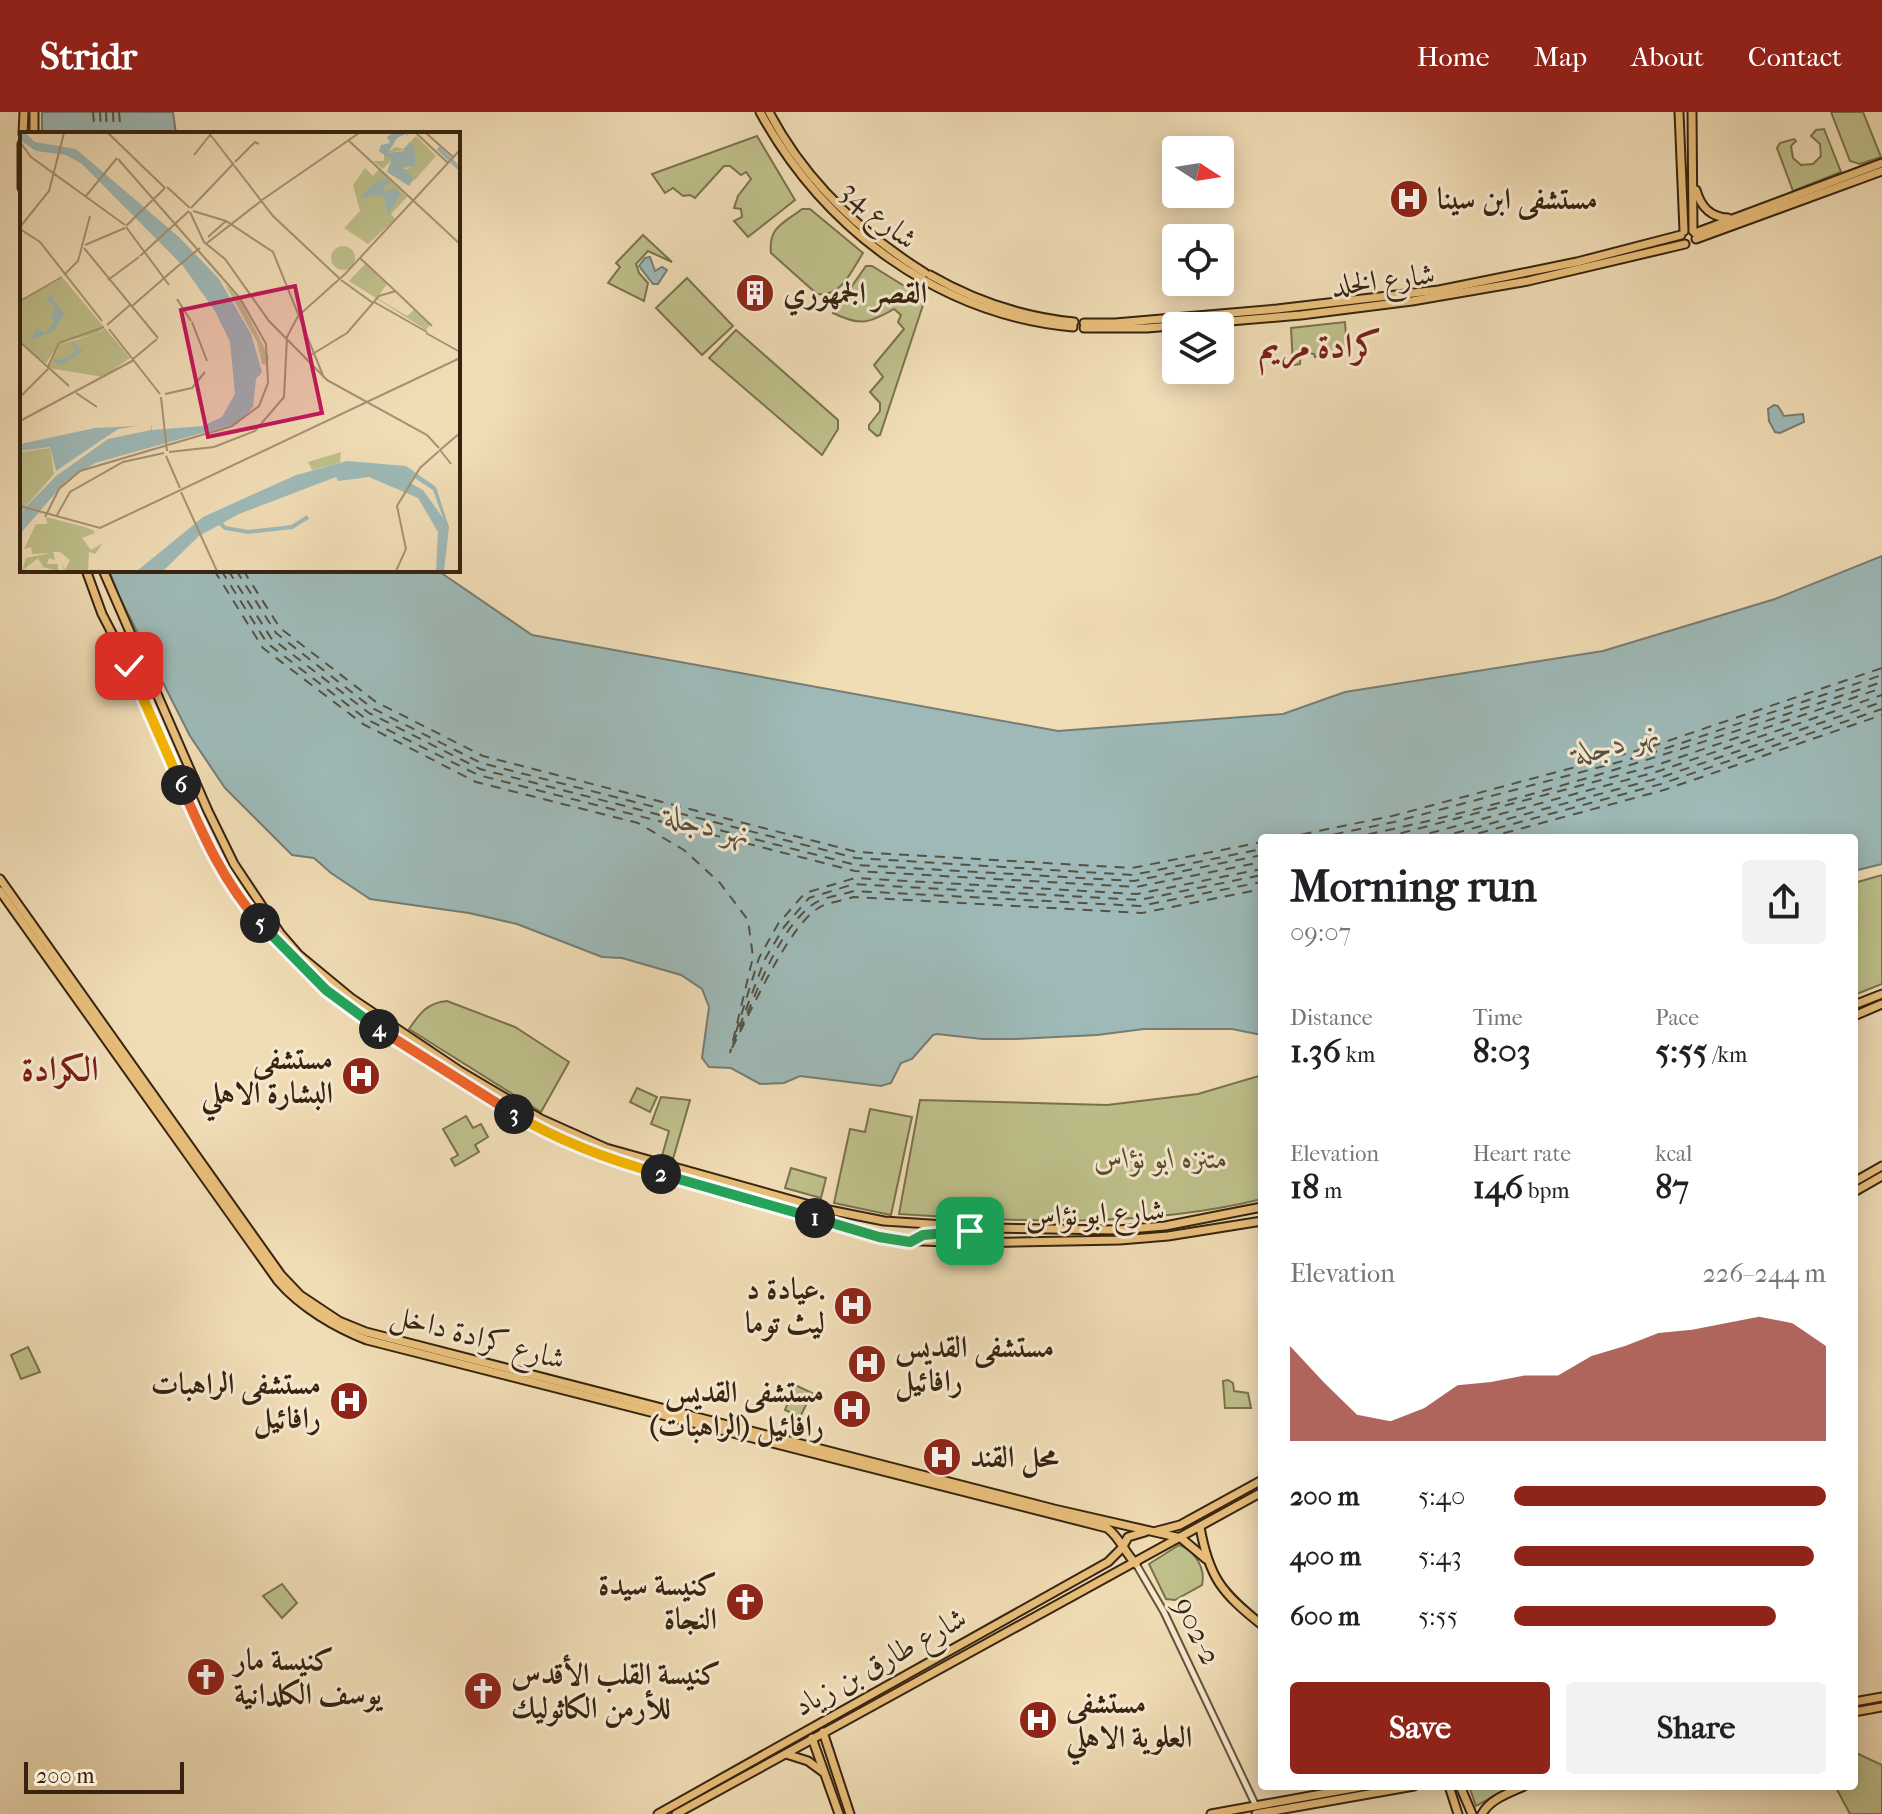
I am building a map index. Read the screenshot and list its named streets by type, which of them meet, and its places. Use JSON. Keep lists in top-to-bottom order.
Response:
{
  "streets": {
    "main road": [
      "شارع 34",
      "شارع الخلد",
      "شارع ابو نؤاس",
      "شارع كرادة داخل",
      "شارع طارق بن زياد"
    ],
    "street": ["902-2"]
  },
  "crossings": [
    ["شارع كرادة داخل", "902-2"],
    ["شارع كرادة داخل", "شارع طارق بن زياد"],
    ["902-2", "شارع طارق بن زياد"]
  ],
  "districts": ["كرادة مريم", "الكرادة"],
  "water": ["نهر دجلة"],
  "parks": ["متنزه ابو نؤاس"],
  "places": {
    "hospital": [
      "مستشفى ابن سينا",
      "مستشفى البشارة الاهلي",
      "عيادة د. ليث توما",
      "مستشفى القديس رافائيل",
      "مستشفى الراهبات رافائيل",
      "مستشفى القديس رافائيل (الراهبات)",
      "محل القند",
      "مستشفى العلوية الاهلي"
    ],
    "building": ["القصر الجمهوري"],
    "church": ["كنيسة سيدة النجاة", "كنيسة مار يوسف الكلدانية", "كنيسة القلب الأقدس للأرمن الكاثوليك"]
  },
  "scale_bar": "200 m",
  "north": "right",
  "page": {
    "header": "Stridr",
    "nav": [
      "Home",
      "Map",
      "About",
      "Contact"
    ],
    "pins": [
      "6",
      "5",
      "4",
      "3",
      "2",
      "1"
    ],
    "heading": ["Morning run", "09:07"],
    "stats": [
      ["Distance", "1.36 km"],
      ["Time", "8:03"],
      ["Pace", "5:55 /km"],
      ["Elevation", "18 m"],
      ["Heart rate", "146 bpm"],
      ["kcal", "87"]
    ],
    "chart": ["Elevation", "226–244 m"],
    "list": [
      {
        "name": "200 m",
        "note": "5:40"
      },
      {
        "name": "400 m",
        "note": "5:43"
      },
      {
        "name": "600 m",
        "note": "5:55"
      }
    ],
    "buttons": ["Save", "Share"],
    "scale": "200 m"
  }
}
